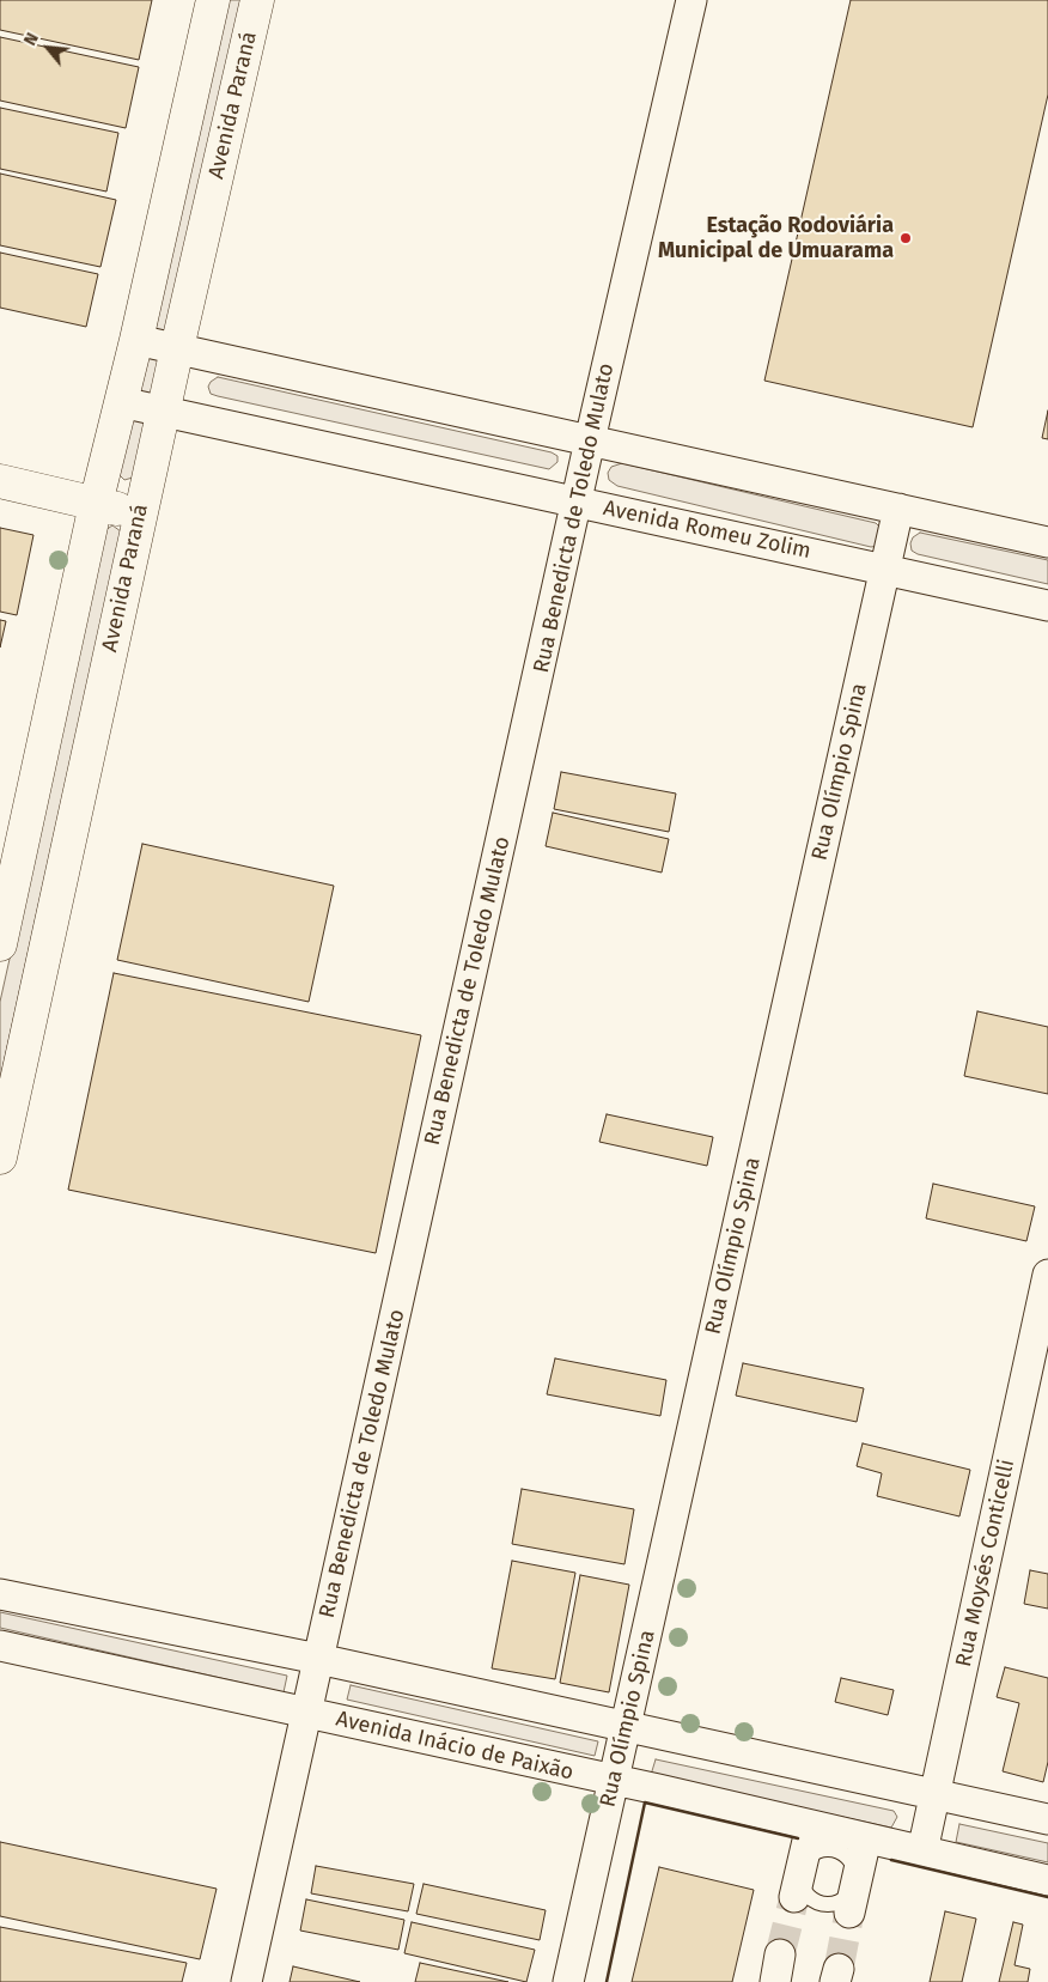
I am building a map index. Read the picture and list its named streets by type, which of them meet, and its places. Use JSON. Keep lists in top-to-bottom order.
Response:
{
  "streets": {
    "main road": ["Avenida Paraná"],
    "street": [
      "Rua Benedicta de Toledo Mulato",
      "Avenida Romeu Zolim",
      "Rua Olímpio Spina",
      "Rua Moysés Conticelli",
      "Avenida Inácio de Paixão"
    ]
  },
  "crossings": [
    ["Avenida Paraná", "Avenida Romeu Zolim"],
    ["Rua Benedicta de Toledo Mulato", "Avenida Romeu Zolim"],
    ["Rua Benedicta de Toledo Mulato", "Avenida Inácio de Paixão"],
    ["Avenida Romeu Zolim", "Rua Olímpio Spina"],
    ["Rua Olímpio Spina", "Avenida Inácio de Paixão"],
    ["Rua Moysés Conticelli", "Avenida Inácio de Paixão"]
  ],
  "places": ["Estação Rodoviária Municipal de Umuarama"],
  "north": "top left"
}
